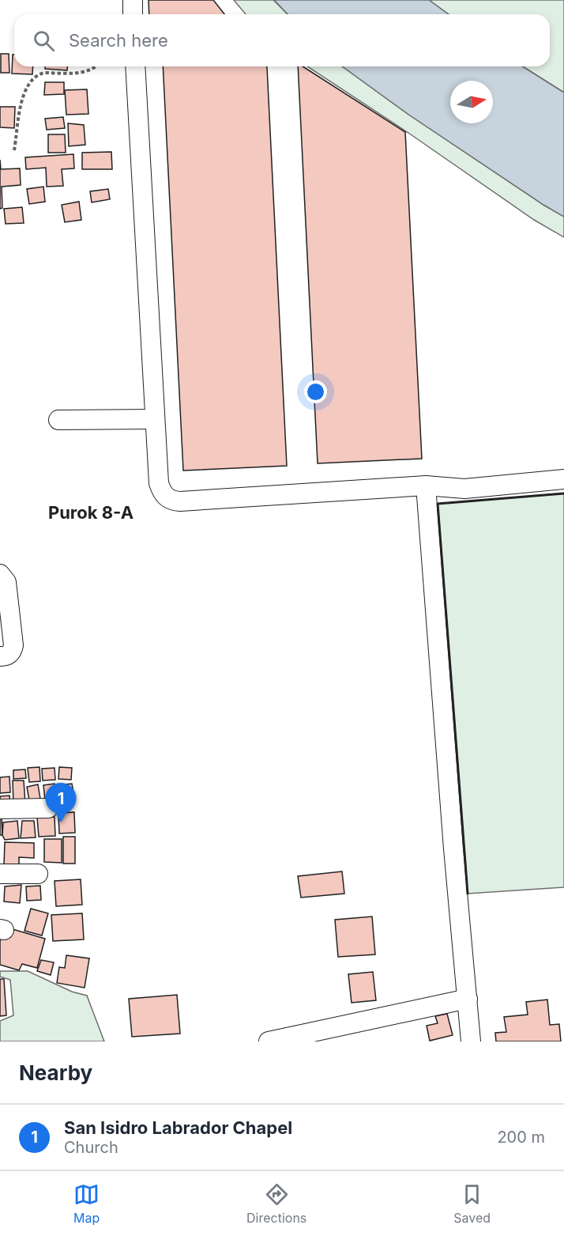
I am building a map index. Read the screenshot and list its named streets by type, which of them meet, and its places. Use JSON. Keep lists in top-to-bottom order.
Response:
{
  "districts": ["Purok 8-A"],
  "north": "right",
  "page": {
    "search": "Search here",
    "pins": "1",
    "heading": "Nearby",
    "list": [
      {
        "mark": "1",
        "name": "San Isidro Labrador Chapel",
        "note": "Church",
        "value": "200 m"
      }
    ],
    "nav": ["Map", "Directions", "Saved"]
  }
}
